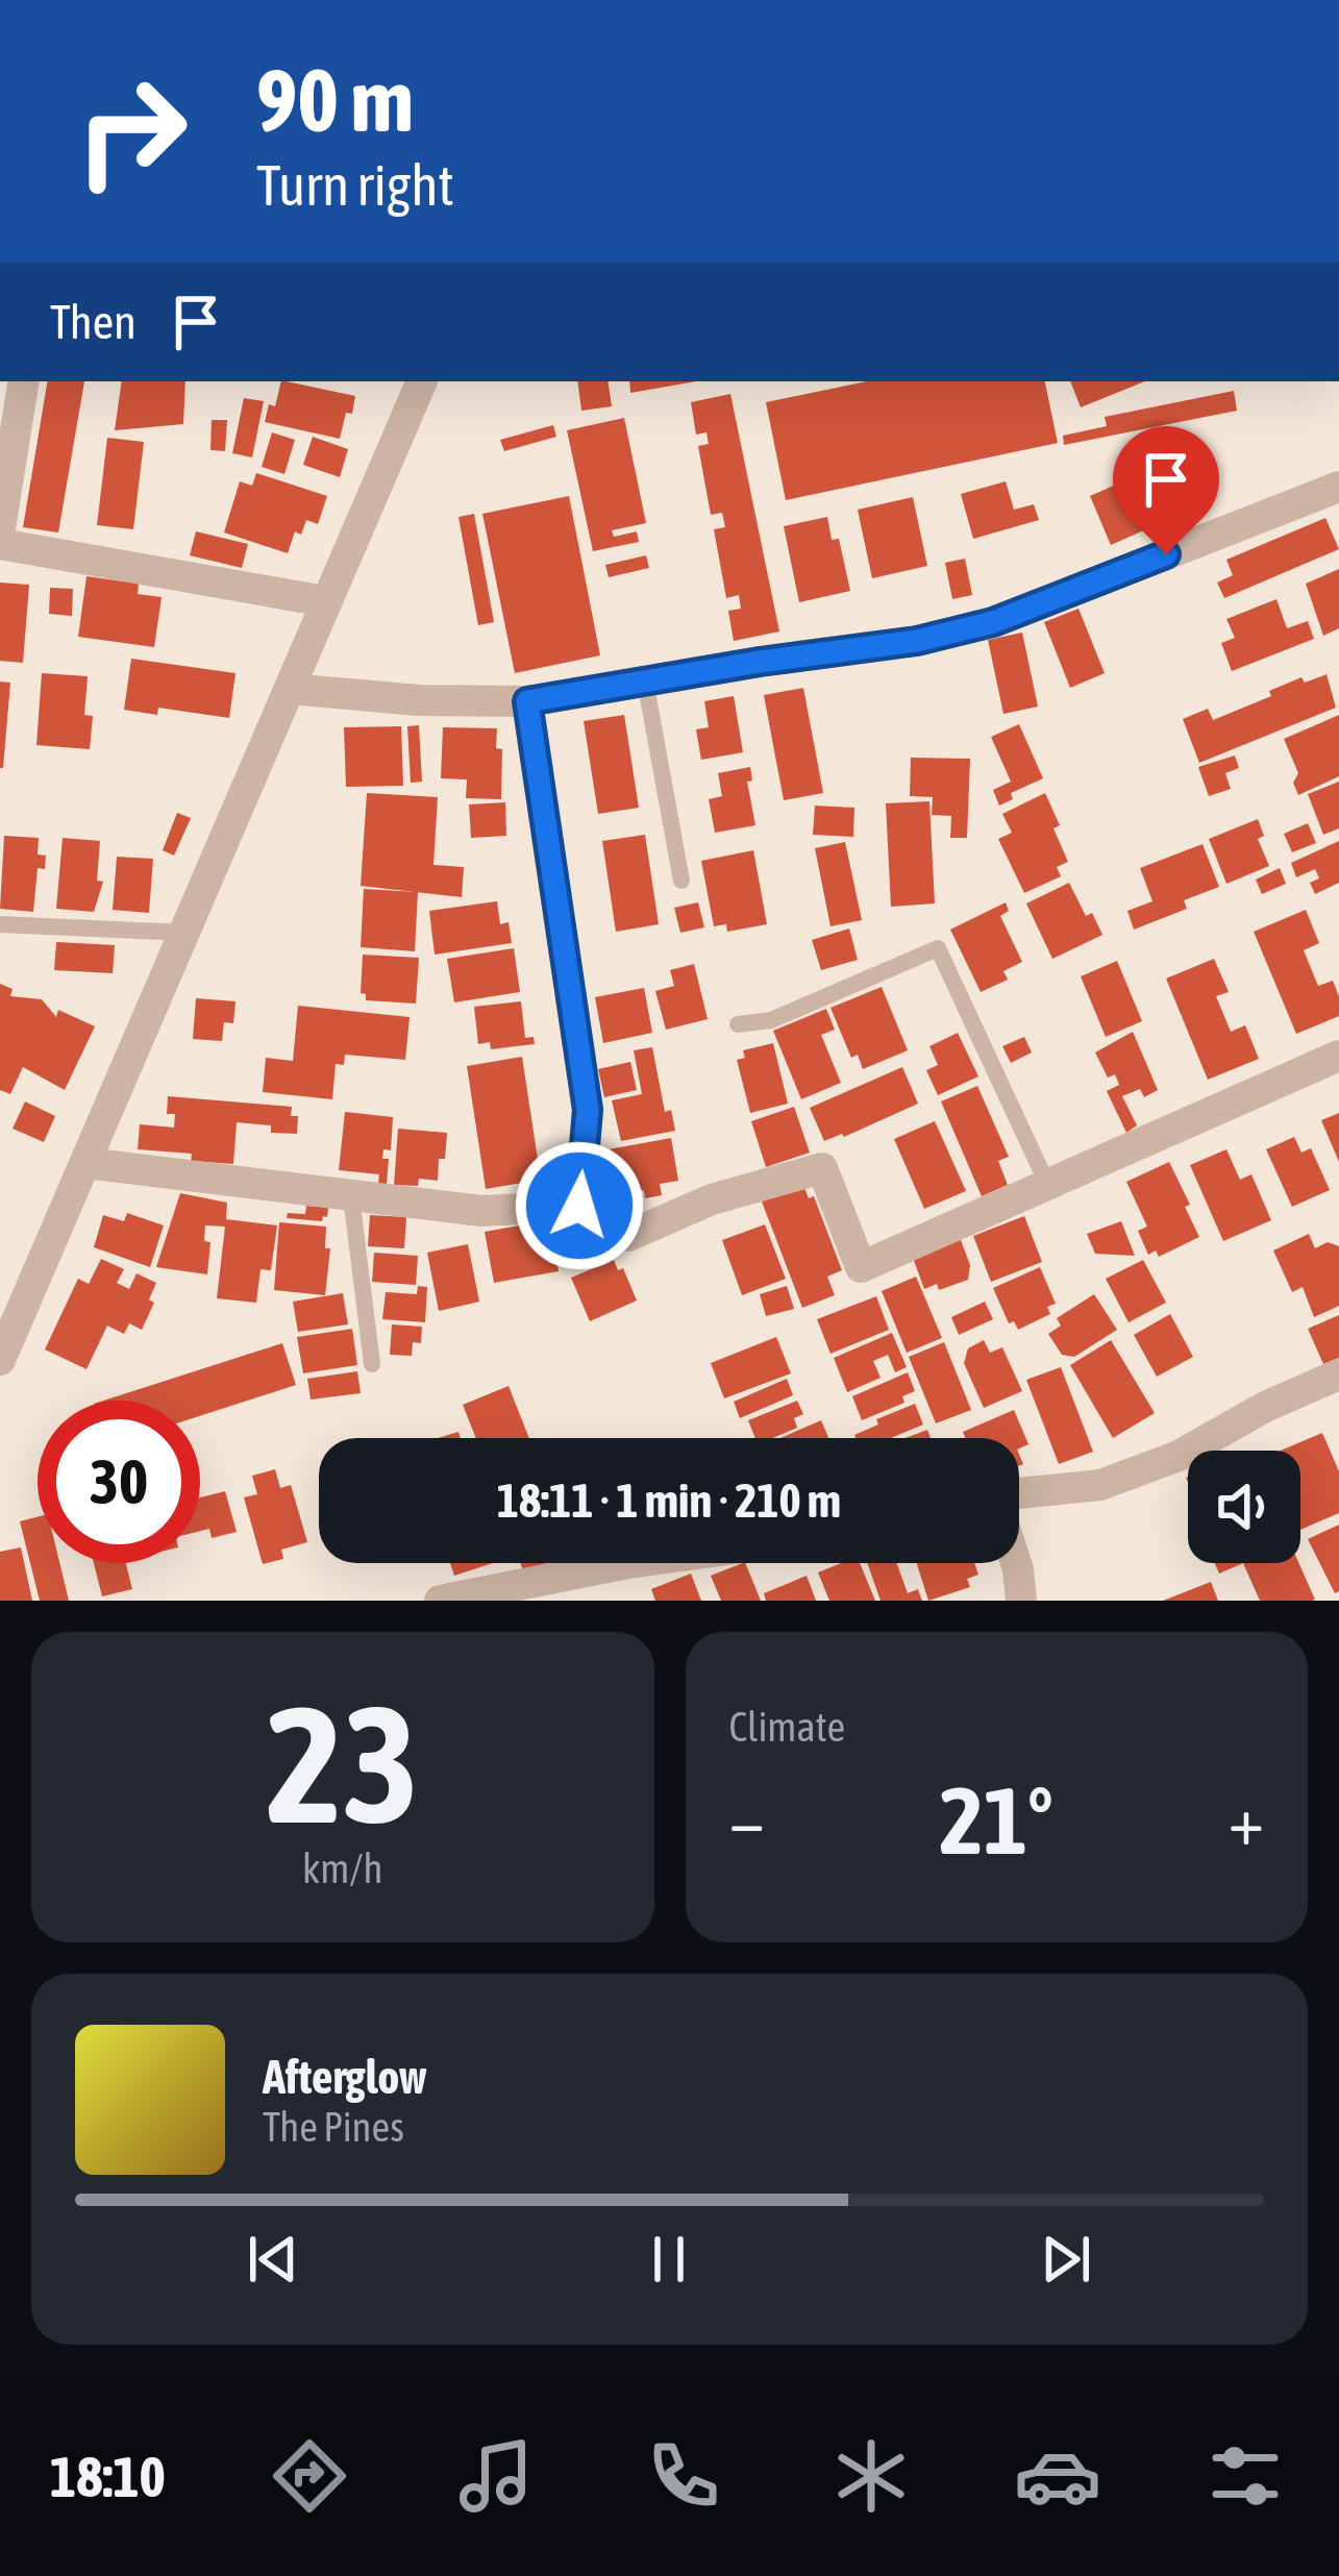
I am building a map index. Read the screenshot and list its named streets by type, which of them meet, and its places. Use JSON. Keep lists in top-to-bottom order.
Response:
{
  "page": {
    "turn": ["90 m", "Turn right"],
    "then": "Then",
    "limit": "30",
    "trip": "18:11 · 1 min · 210 m",
    "tile": [
      ["23", "km/h"],
      "Climate"
    ],
    "heat": ["−", "21°", "+"],
    "song": ["Afterglow", "The Pines"],
    "tabs": "18:10"
  }
}
